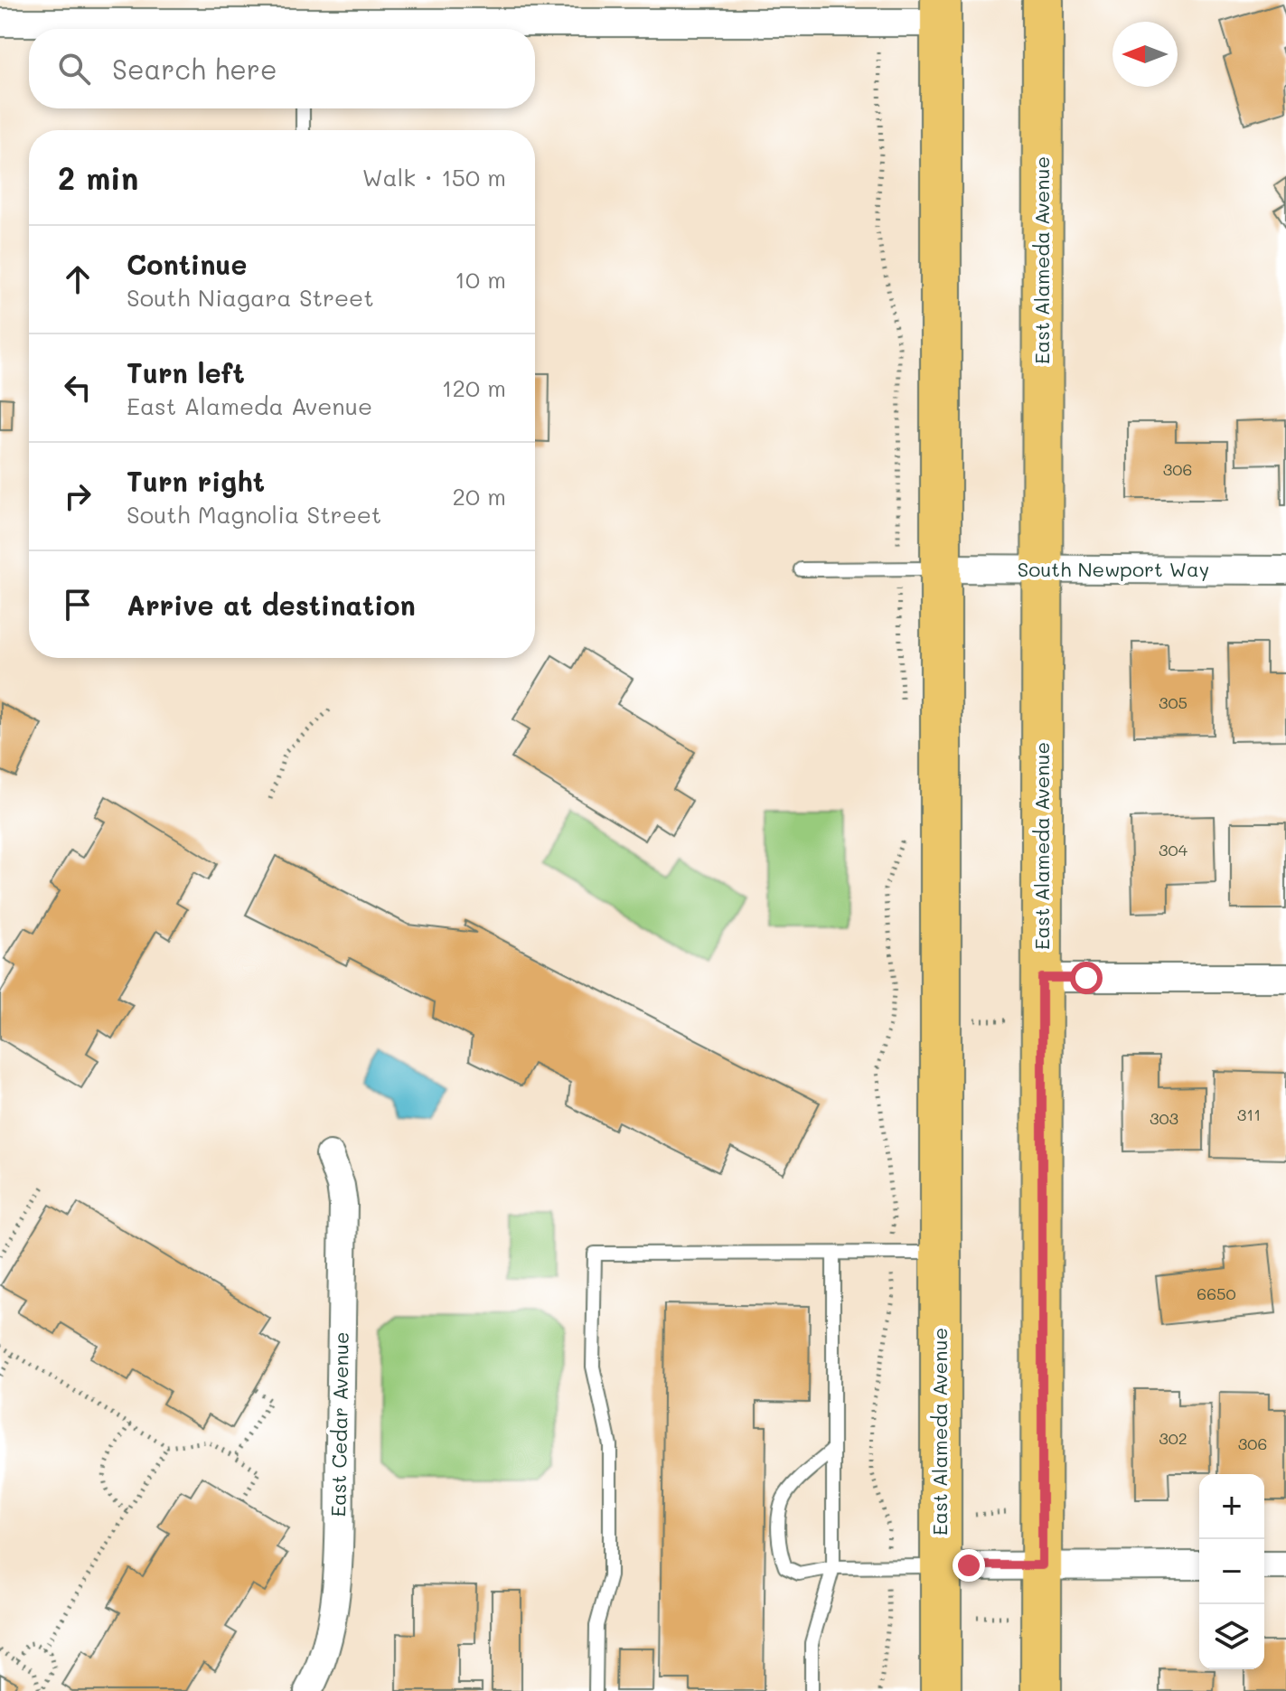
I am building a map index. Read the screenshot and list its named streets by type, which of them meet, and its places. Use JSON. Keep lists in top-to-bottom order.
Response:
{
  "streets": {
    "main road": ["East Alameda Avenue"],
    "street": ["South Newport Way", "East Cedar Avenue"]
  },
  "crossings": [
    ["East Alameda Avenue", "South Newport Way"]
  ],
  "house_numbers": [
    "306",
    "305",
    "304",
    "311",
    "303",
    "6650",
    "302",
    "306"
  ],
  "north": "left",
  "page": {
    "search": "Search here",
    "heading": ["2 min", "Walk · 150 m"],
    "list": [
      ["Continue", "South Niagara Street", "10 m"],
      ["Turn left", "East Alameda Avenue", "120 m"],
      ["Turn right", "South Magnolia Street", "20 m"],
      "Arrive at destination"
    ],
    "map_buttons": ["+", "−"]
  }
}
